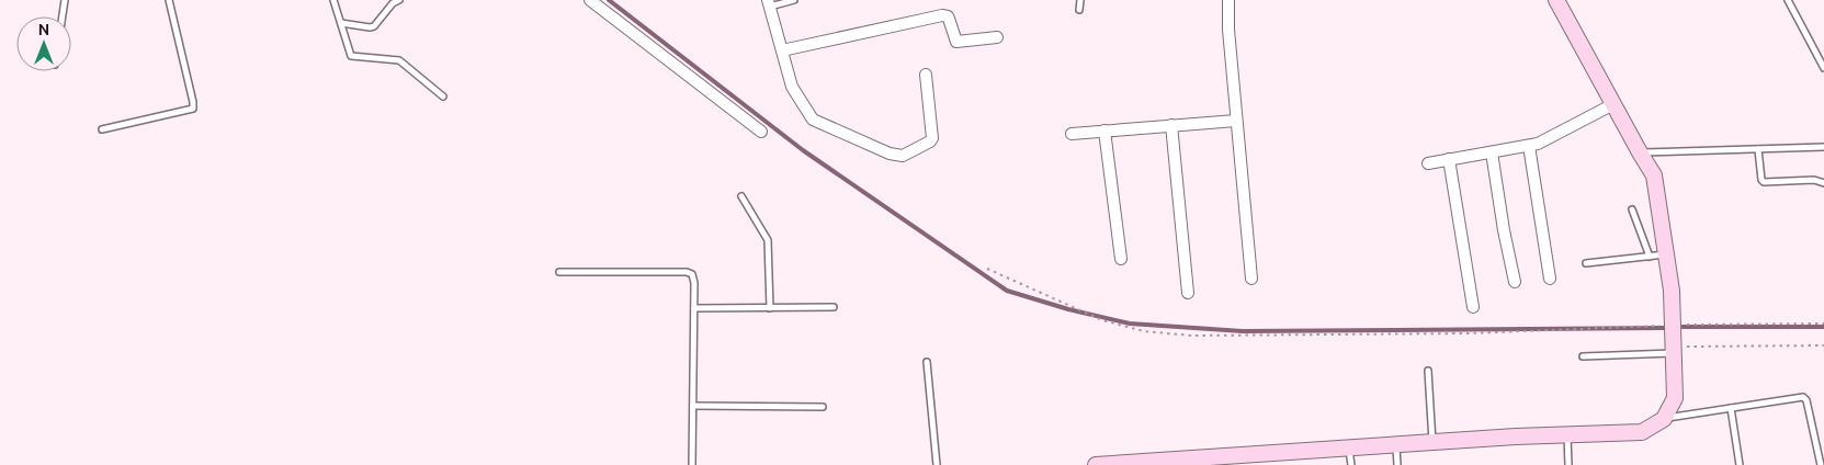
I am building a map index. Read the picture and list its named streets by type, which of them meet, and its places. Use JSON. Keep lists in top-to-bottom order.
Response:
{
  "north": "top"
}
